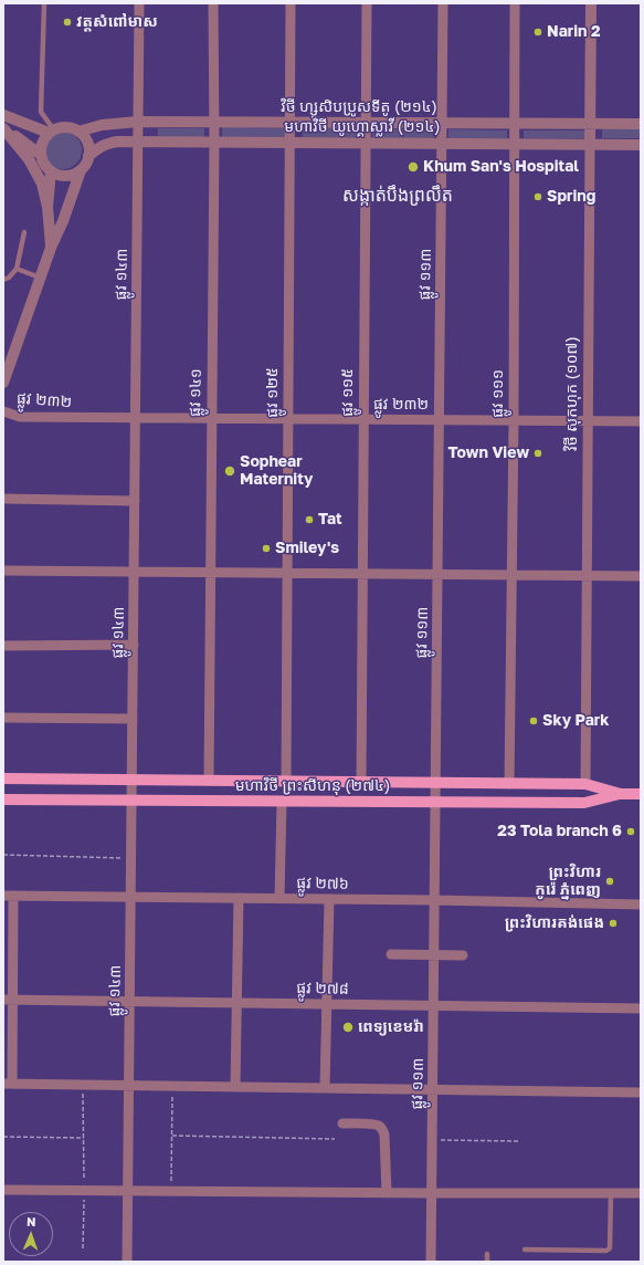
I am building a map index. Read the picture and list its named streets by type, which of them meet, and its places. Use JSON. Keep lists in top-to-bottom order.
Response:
{
  "streets": {
    "main road": ["មហាវិថី ព្រះសីហនុ (២៧៤)"],
    "street": [
      "វិថី ហ្សូសិបប្រូសទីតូ (២១៤)",
      "មហាវិថី យូហ្គោស្លាវី (២១៤)",
      "ផ្លូវ ១៤៣",
      "ផ្លូវ ១១៣",
      "ផ្លូវ ១៤១",
      "ផ្លូវ ១២៥",
      "ផ្លូវ ១១៥",
      "ផ្លូវ ១១១",
      "វិថី សុកហុក (១០៧)",
      "ផ្លូវ ២៣២",
      "ផ្លូវ ២៧៦",
      "ផ្លូវ ២៧៨"
    ]
  },
  "crossings": [
    ["វិថី ហ្សូសិបប្រូសទីតូ (២១៤)", "មហាវិថី យូហ្គោស្លាវី (២១៤)"],
    ["វិថី ហ្សូសិបប្រូសទីតូ (២១៤)", "ផ្លូវ ១៤៣"],
    ["វិថី ហ្សូសិបប្រូសទីតូ (២១៤)", "ផ្លូវ ១១៣"],
    ["វិថី ហ្សូសិបប្រូសទីតូ (២១៤)", "ផ្លូវ ១៤១"],
    ["វិថី ហ្សូសិបប្រូសទីតូ (២១៤)", "ផ្លូវ ១២៥"],
    ["វិថី ហ្សូសិបប្រូសទីតូ (២១៤)", "ផ្លូវ ១១៥"],
    ["វិថី ហ្សូសិបប្រូសទីតូ (២១៤)", "ផ្លូវ ១១១"],
    ["វិថី ហ្សូសិបប្រូសទីតូ (២១៤)", "វិថី សុកហុក (១០៧)"],
    ["មហាវិថី យូហ្គោស្លាវី (២១៤)", "ផ្លូវ ១៤៣"],
    ["មហាវិថី យូហ្គោស្លាវី (២១៤)", "ផ្លូវ ១១៣"],
    ["មហាវិថី យូហ្គោស្លាវី (២១៤)", "ផ្លូវ ១៤១"],
    ["មហាវិថី យូហ្គោស្លាវី (២១៤)", "ផ្លូវ ១២៥"],
    ["មហាវិថី យូហ្គោស្លាវី (២១៤)", "ផ្លូវ ១១៥"],
    ["មហាវិថី យូហ្គោស្លាវី (២១៤)", "ផ្លូវ ១១១"],
    ["មហាវិថី យូហ្គោស្លាវី (២១៤)", "វិថី សុកហុក (១០៧)"],
    ["ផ្លូវ ១៤៣", "ផ្លូវ ២៣២"],
    ["ផ្លូវ ១៤៣", "មហាវិថី ព្រះសីហនុ (២៧៤)"],
    ["ផ្លូវ ១៤៣", "ផ្លូវ ២៧៦"],
    ["ផ្លូវ ១៤៣", "ផ្លូវ ២៧៨"],
    ["ផ្លូវ ១១៣", "ផ្លូវ ២៣២"],
    ["ផ្លូវ ១១៣", "មហាវិថី ព្រះសីហនុ (២៧៤)"],
    ["ផ្លូវ ១១៣", "ផ្លូវ ២៧៦"],
    ["ផ្លូវ ១១៣", "ផ្លូវ ២៧៨"],
    ["ផ្លូវ ១៤១", "ផ្លូវ ២៣២"],
    ["ផ្លូវ ១៤១", "មហាវិថី ព្រះសីហនុ (២៧៤)"],
    ["ផ្លូវ ១២៥", "ផ្លូវ ២៣២"],
    ["ផ្លូវ ១២៥", "មហាវិថី ព្រះសីហនុ (២៧៤)"],
    ["ផ្លូវ ១១៥", "ផ្លូវ ២៣២"],
    ["ផ្លូវ ១១៥", "មហាវិថី ព្រះសីហនុ (២៧៤)"],
    ["ផ្លូវ ១១១", "ផ្លូវ ២៣២"],
    ["ផ្លូវ ១១១", "មហាវិថី ព្រះសីហនុ (២៧៤)"],
    ["វិថី សុកហុក (១០៧)", "ផ្លូវ ២៣២"],
    ["វិថី សុកហុក (១០៧)", "មហាវិថី ព្រះសីហនុ (២៧៤)"]
  ],
  "districts": ["សង្កាត់បឹងព្រលឹត"],
  "places": [
    "វត្តសំពៅមាស",
    "Narin 2",
    "Khum San's Hospital",
    "Spring",
    "Town View",
    "Sophear Maternity",
    "Tat",
    "Smiley's",
    "Sky Park",
    "23 Tola branch 6",
    "ព្រះវិហារ កូរ៉េ ភ្នំពេញ",
    "ព្រះវិហារគង់ផេង",
    "ពេទ្យខេមរ៉ា"
  ],
  "north": "top"
}
